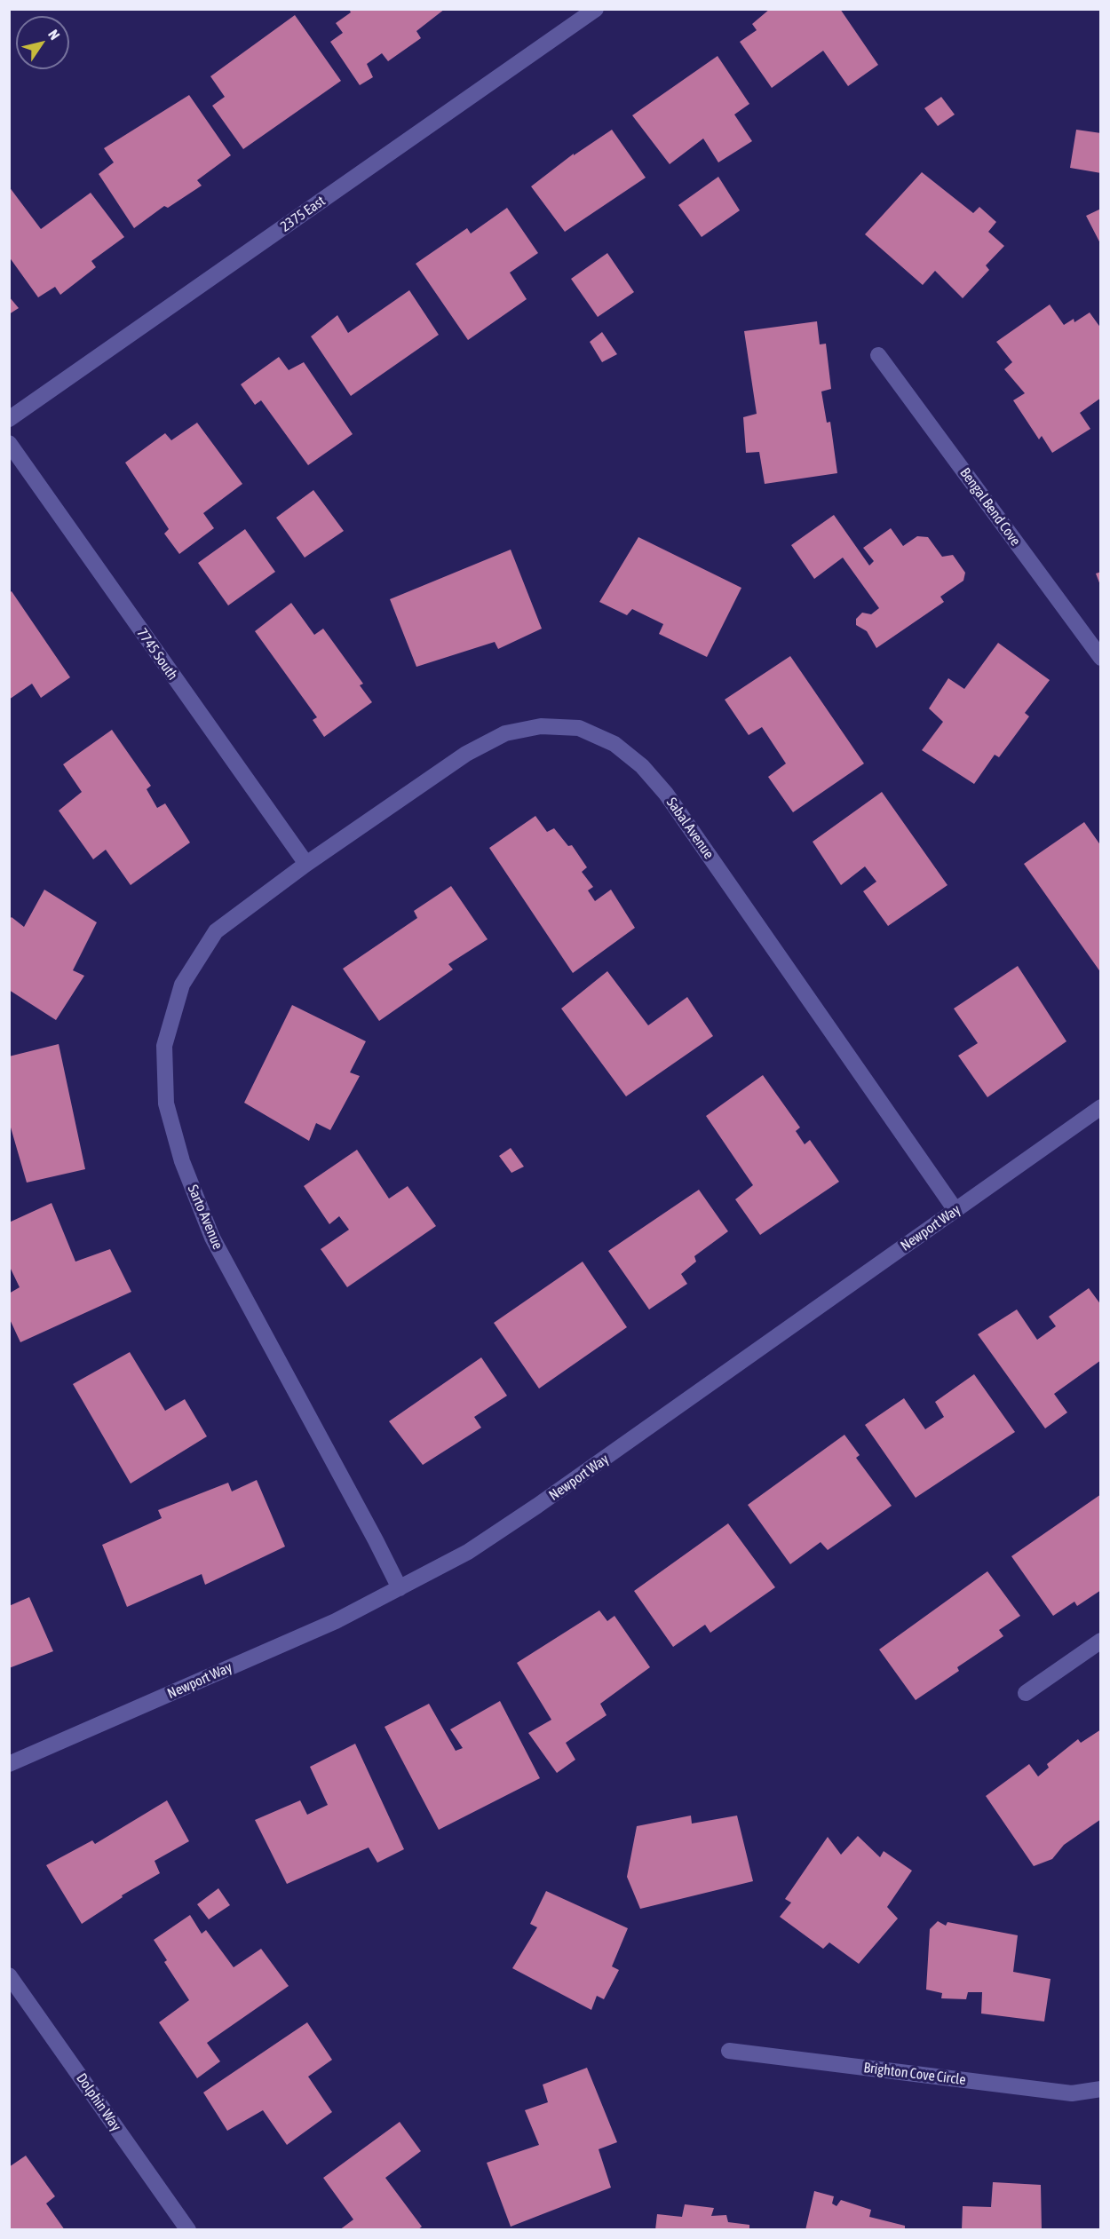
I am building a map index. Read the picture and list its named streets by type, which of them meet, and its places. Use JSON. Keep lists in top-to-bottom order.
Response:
{
  "streets": {
    "street": [
      "2375 East",
      "Bengal Bend Cove",
      "7745 South",
      "Sabal Avenue",
      "Sarto Avenue",
      "Newport Way",
      "Brighton Cove Circle",
      "Dolphin Way"
    ]
  },
  "crossings": [
    ["7745 South", "Sabal Avenue"],
    ["7745 South", "Sarto Avenue"],
    ["Sabal Avenue", "Sarto Avenue"],
    ["Sabal Avenue", "Newport Way"],
    ["Sarto Avenue", "Newport Way"]
  ],
  "north": "top right"
}
